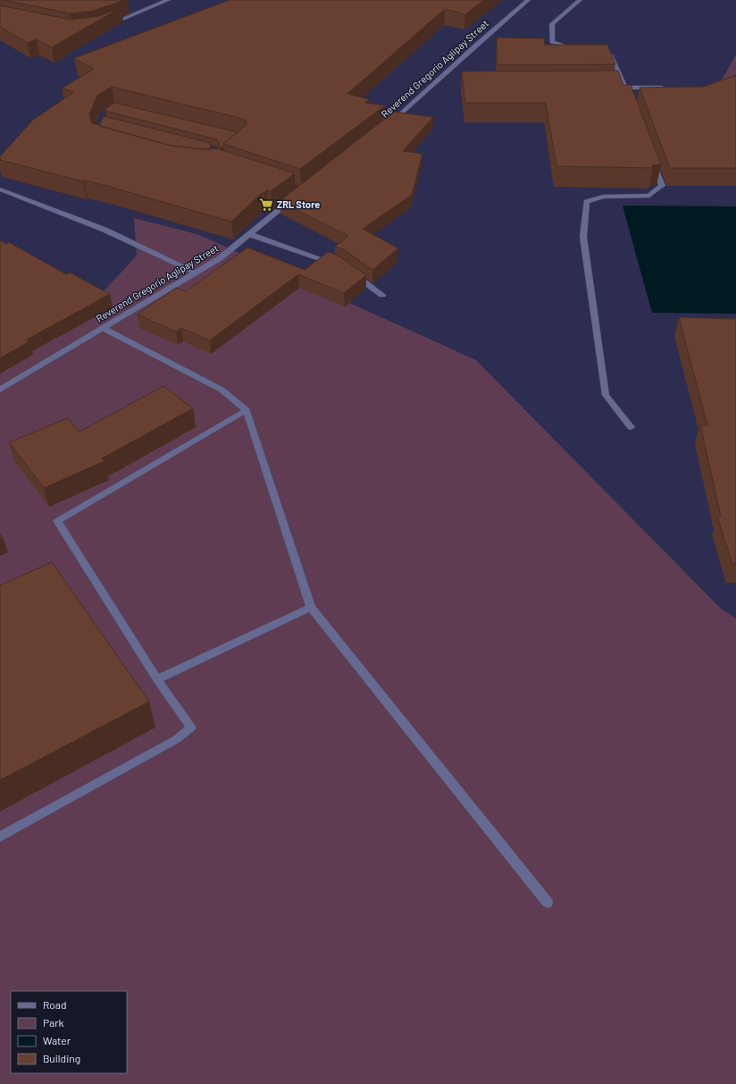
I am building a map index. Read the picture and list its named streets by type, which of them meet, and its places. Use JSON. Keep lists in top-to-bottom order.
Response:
{
  "streets": {
    "street": ["Reverend Gregorio Aglipay Street"]
  },
  "places": {
    "supermarket": ["ZRL Store"]
  },
  "legend": [
    "Road",
    "Park",
    "Water",
    "Building"
  ]
}
